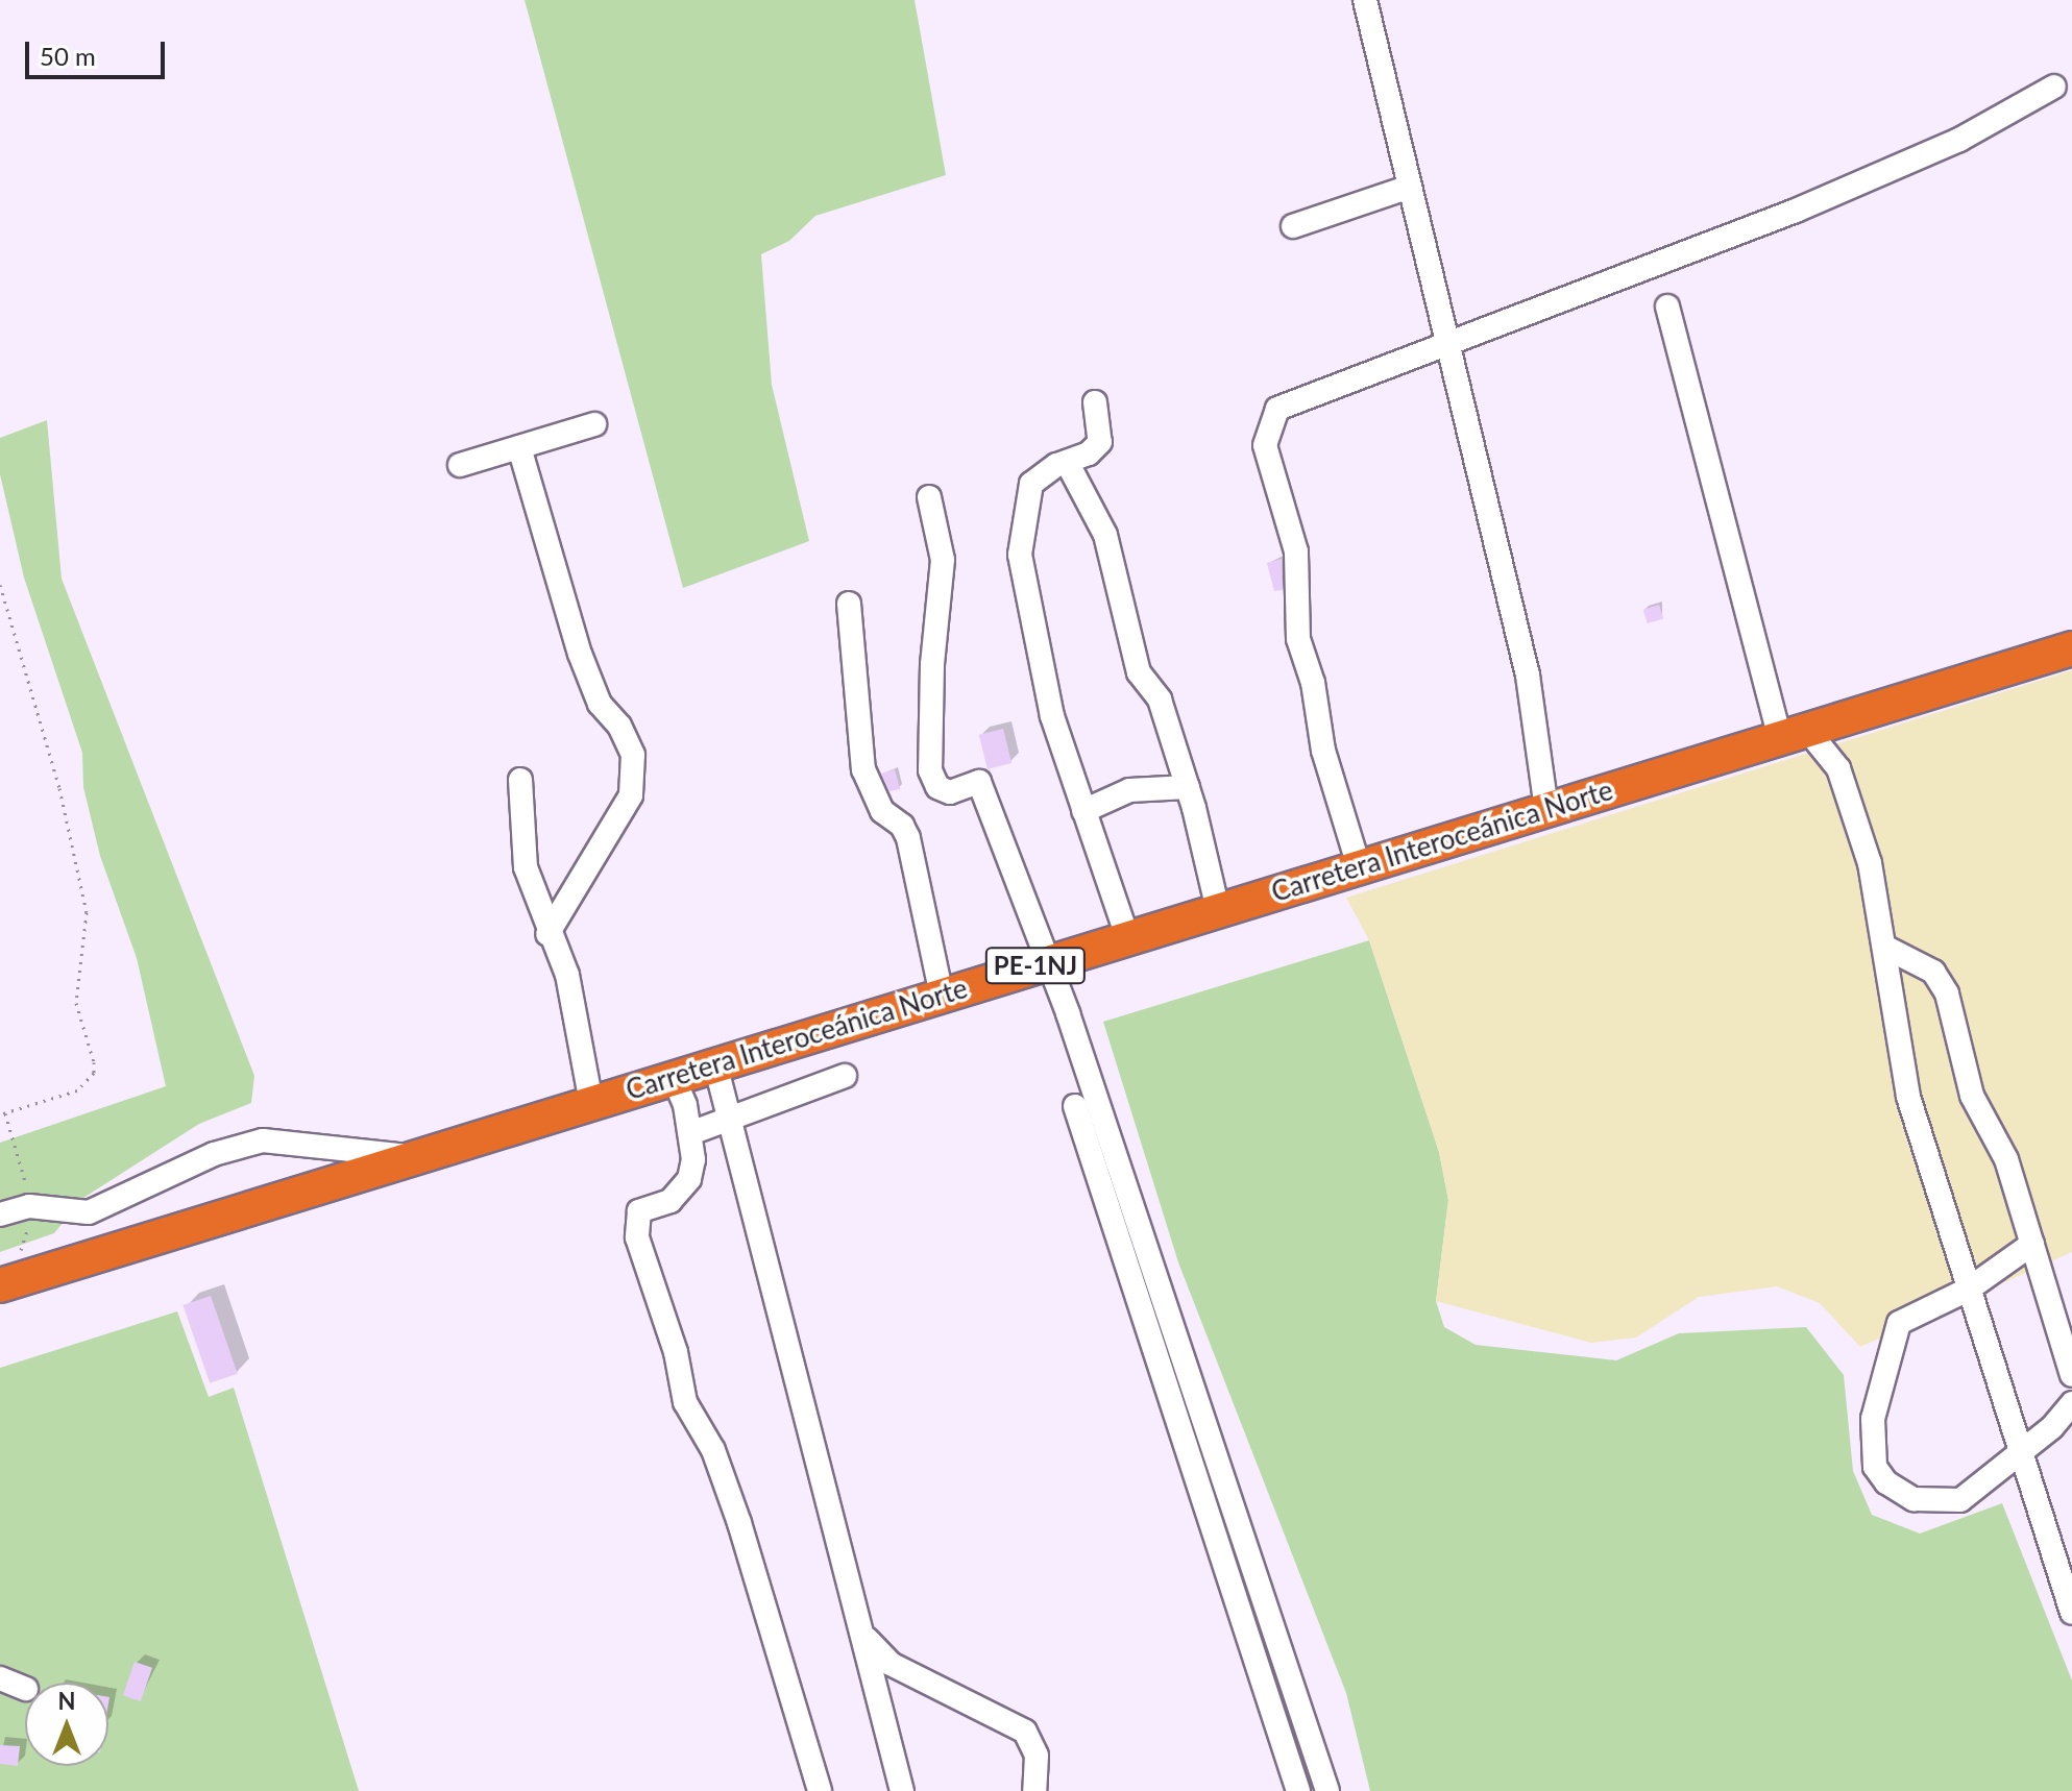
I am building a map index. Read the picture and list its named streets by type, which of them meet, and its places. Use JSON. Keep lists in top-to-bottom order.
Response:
{
  "streets": {
    "highway": ["Carretera Interoceánica Norte", "PE-1NJ"]
  },
  "scale_bar": "50 m",
  "north": "top"
}
